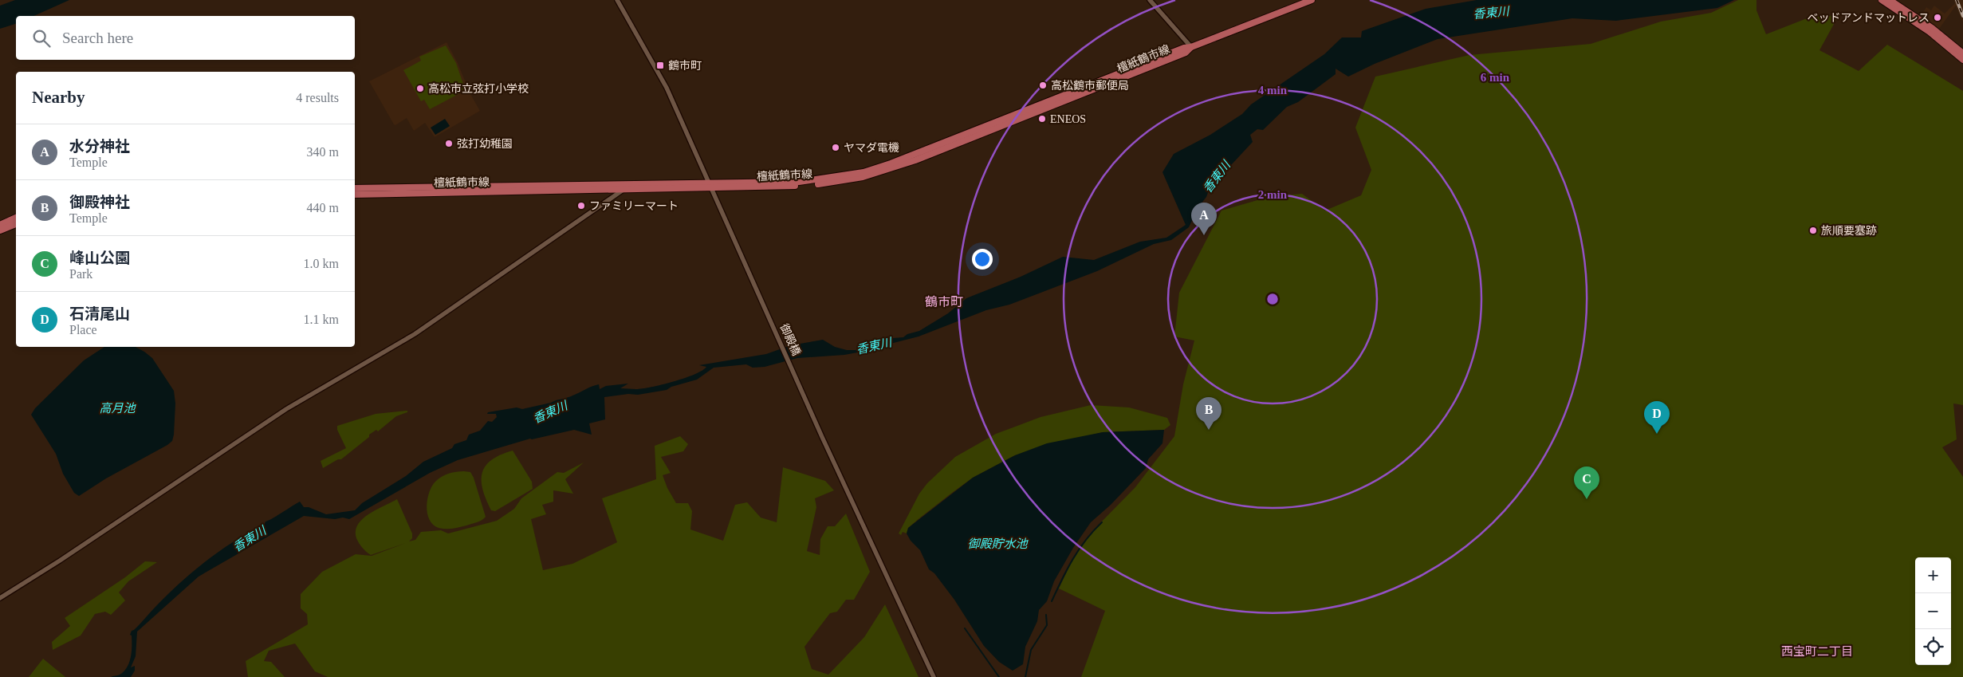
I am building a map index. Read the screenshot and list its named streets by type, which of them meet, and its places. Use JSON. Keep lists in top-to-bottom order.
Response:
{
  "streets": {
    "main road": ["檀紙鶴市線"],
    "street": ["御殿橋"]
  },
  "crossings": [
    ["檀紙鶴市線", "御殿橋"]
  ],
  "districts": ["鶴市町", "西宝町二丁目"],
  "water": ["香東川", "高月池", "御殿貯水池"],
  "places": {
    "other": [
      "ベッドアンドマットレス",
      "高松鶴市郵便局",
      "高松市立弦打小学校",
      "ENEOS",
      "弦打幼稚園",
      "ヤマダ電機",
      "ファミリーマート",
      "旅順要塞跡"
    ],
    "transit": ["鶴市町"]
  },
  "page": {
    "search": "Search here",
    "heading": ["Nearby", "4 results"],
    "list": [
      {
        "mark": "A",
        "name": "水分神社",
        "note": "Temple",
        "value": "340 m"
      },
      {
        "mark": "B",
        "name": "御殿神社",
        "note": "Temple",
        "value": "440 m"
      },
      {
        "mark": "C",
        "name": "峰山公園",
        "note": "Park",
        "value": "1.0 km"
      },
      {
        "mark": "D",
        "name": "石清尾山",
        "note": "Place",
        "value": "1.1 km"
      }
    ],
    "pins": [
      "A",
      "B",
      "D",
      "C"
    ],
    "map_buttons": ["+", "−"]
  },
  "rings": ["6 min", "4 min", "2 min"]
}
